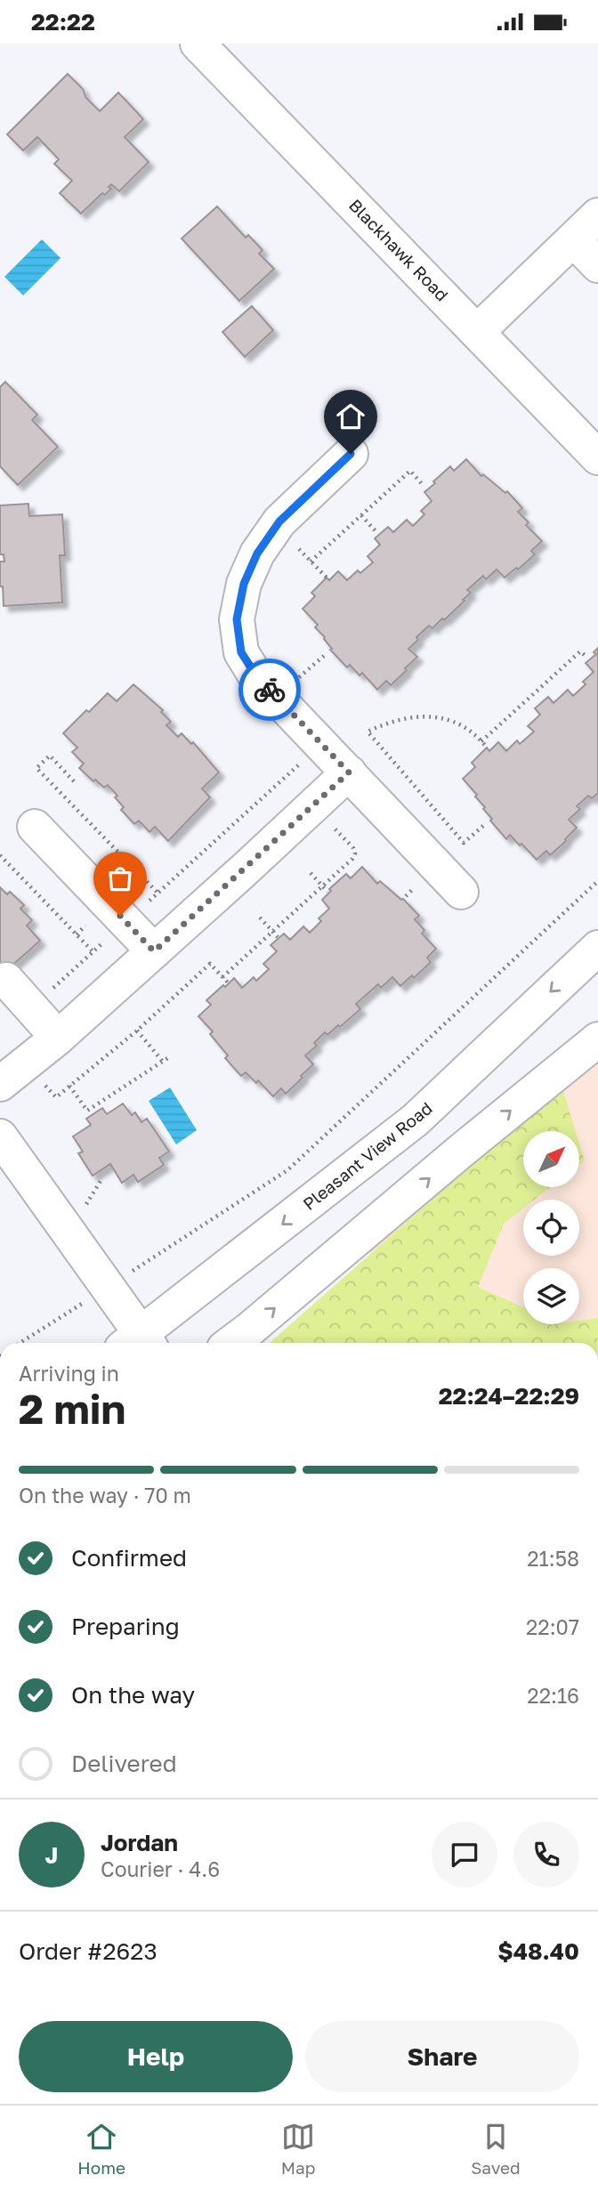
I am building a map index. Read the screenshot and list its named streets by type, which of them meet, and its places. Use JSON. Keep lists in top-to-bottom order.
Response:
{
  "streets": {
    "main road": ["Blackhawk Road", "Pleasant View Road"]
  },
  "north": "top right",
  "page": {
    "status": "22:22",
    "heading": ["2 min", "Arriving in", "22:24–22:29"],
    "panel": [
      "Jordan",
      "Courier · 4.6",
      "Order #2623",
      "$48.40"
    ],
    "bar": "On the way · 70 m",
    "list": [
      ["Confirmed", "21:58"],
      ["Preparing", "22:07"],
      ["On the way", "22:16"],
      "Delivered"
    ],
    "round": "J",
    "buttons": ["Help", "Share"],
    "tabs": ["Home", "Map", "Saved"]
  }
}
